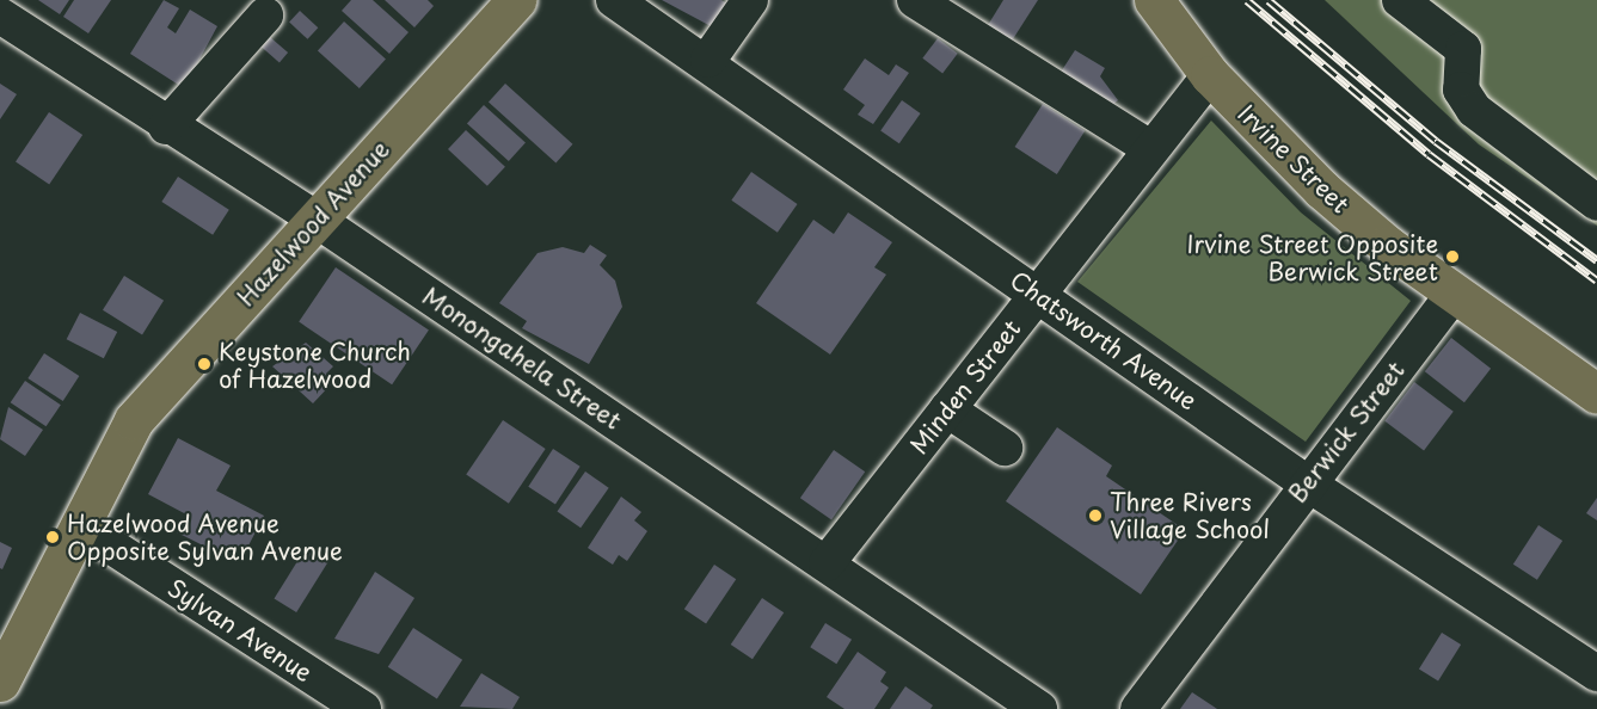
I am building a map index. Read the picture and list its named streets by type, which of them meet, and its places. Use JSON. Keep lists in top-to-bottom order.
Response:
{
  "streets": {
    "main road": ["Irvine Street", "Hazelwood Avenue"],
    "street": [
      "Chatsworth Avenue",
      "Monongahela Street",
      "Minden Street",
      "Berwick Street",
      "Sylvan Avenue"
    ]
  },
  "crossings": [
    ["Irvine Street", "Minden Street"],
    ["Irvine Street", "Berwick Street"],
    ["Hazelwood Avenue", "Monongahela Street"],
    ["Hazelwood Avenue", "Sylvan Avenue"],
    ["Chatsworth Avenue", "Minden Street"],
    ["Chatsworth Avenue", "Berwick Street"],
    ["Monongahela Street", "Minden Street"]
  ],
  "places": [
    "Irvine Street Opposite Berwick Street",
    "Keystone Church of Hazelwood",
    "Three Rivers Village School",
    "Hazelwood Avenue Opposite Sylvan Avenue"
  ]
}
